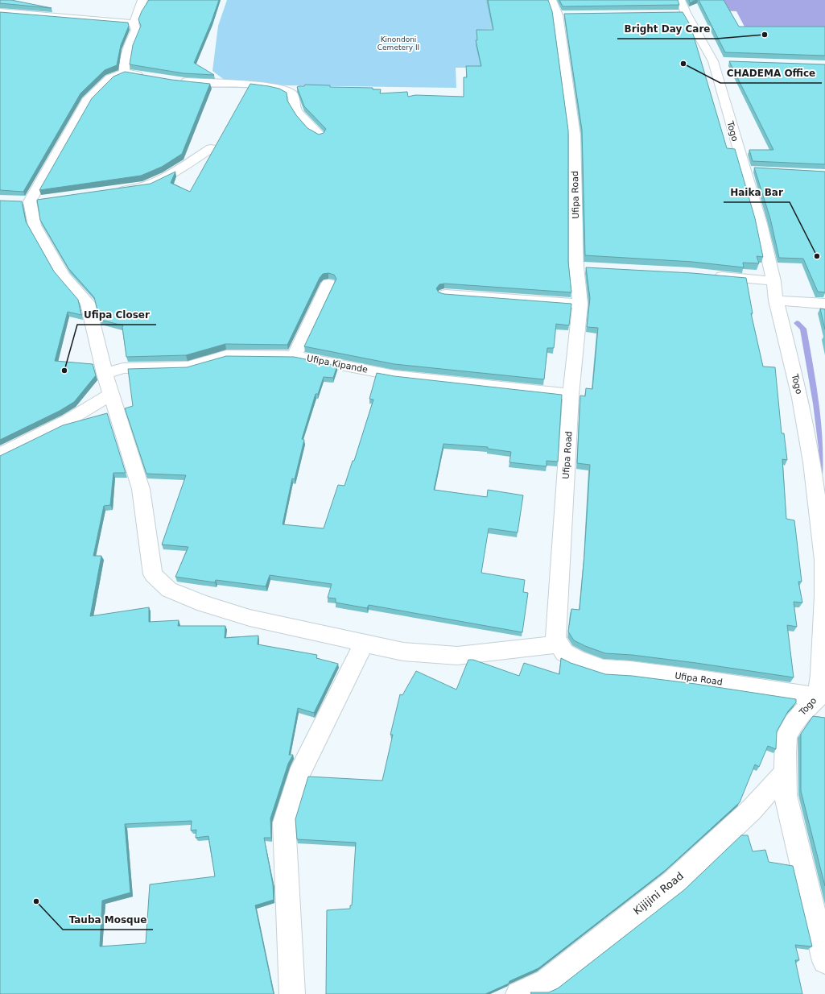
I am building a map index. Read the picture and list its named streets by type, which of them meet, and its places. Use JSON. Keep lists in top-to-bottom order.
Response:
{
  "streets": {
    "street": [
      "Togo",
      "Ufipa Road",
      "Ufipa Kipande",
      "Kijijini Road"
    ]
  },
  "crossings": [
    ["Togo", "Ufipa Road"],
    ["Togo", "Kijijini Road"],
    ["Ufipa Road", "Ufipa Kipande"]
  ],
  "parks": ["Kinondoni Cemetery II"],
  "places": [
    "Bright Day Care",
    "CHADEMA Office",
    "Haika Bar",
    "Ufipa Closer",
    "Tauba Mosque"
  ]
}
